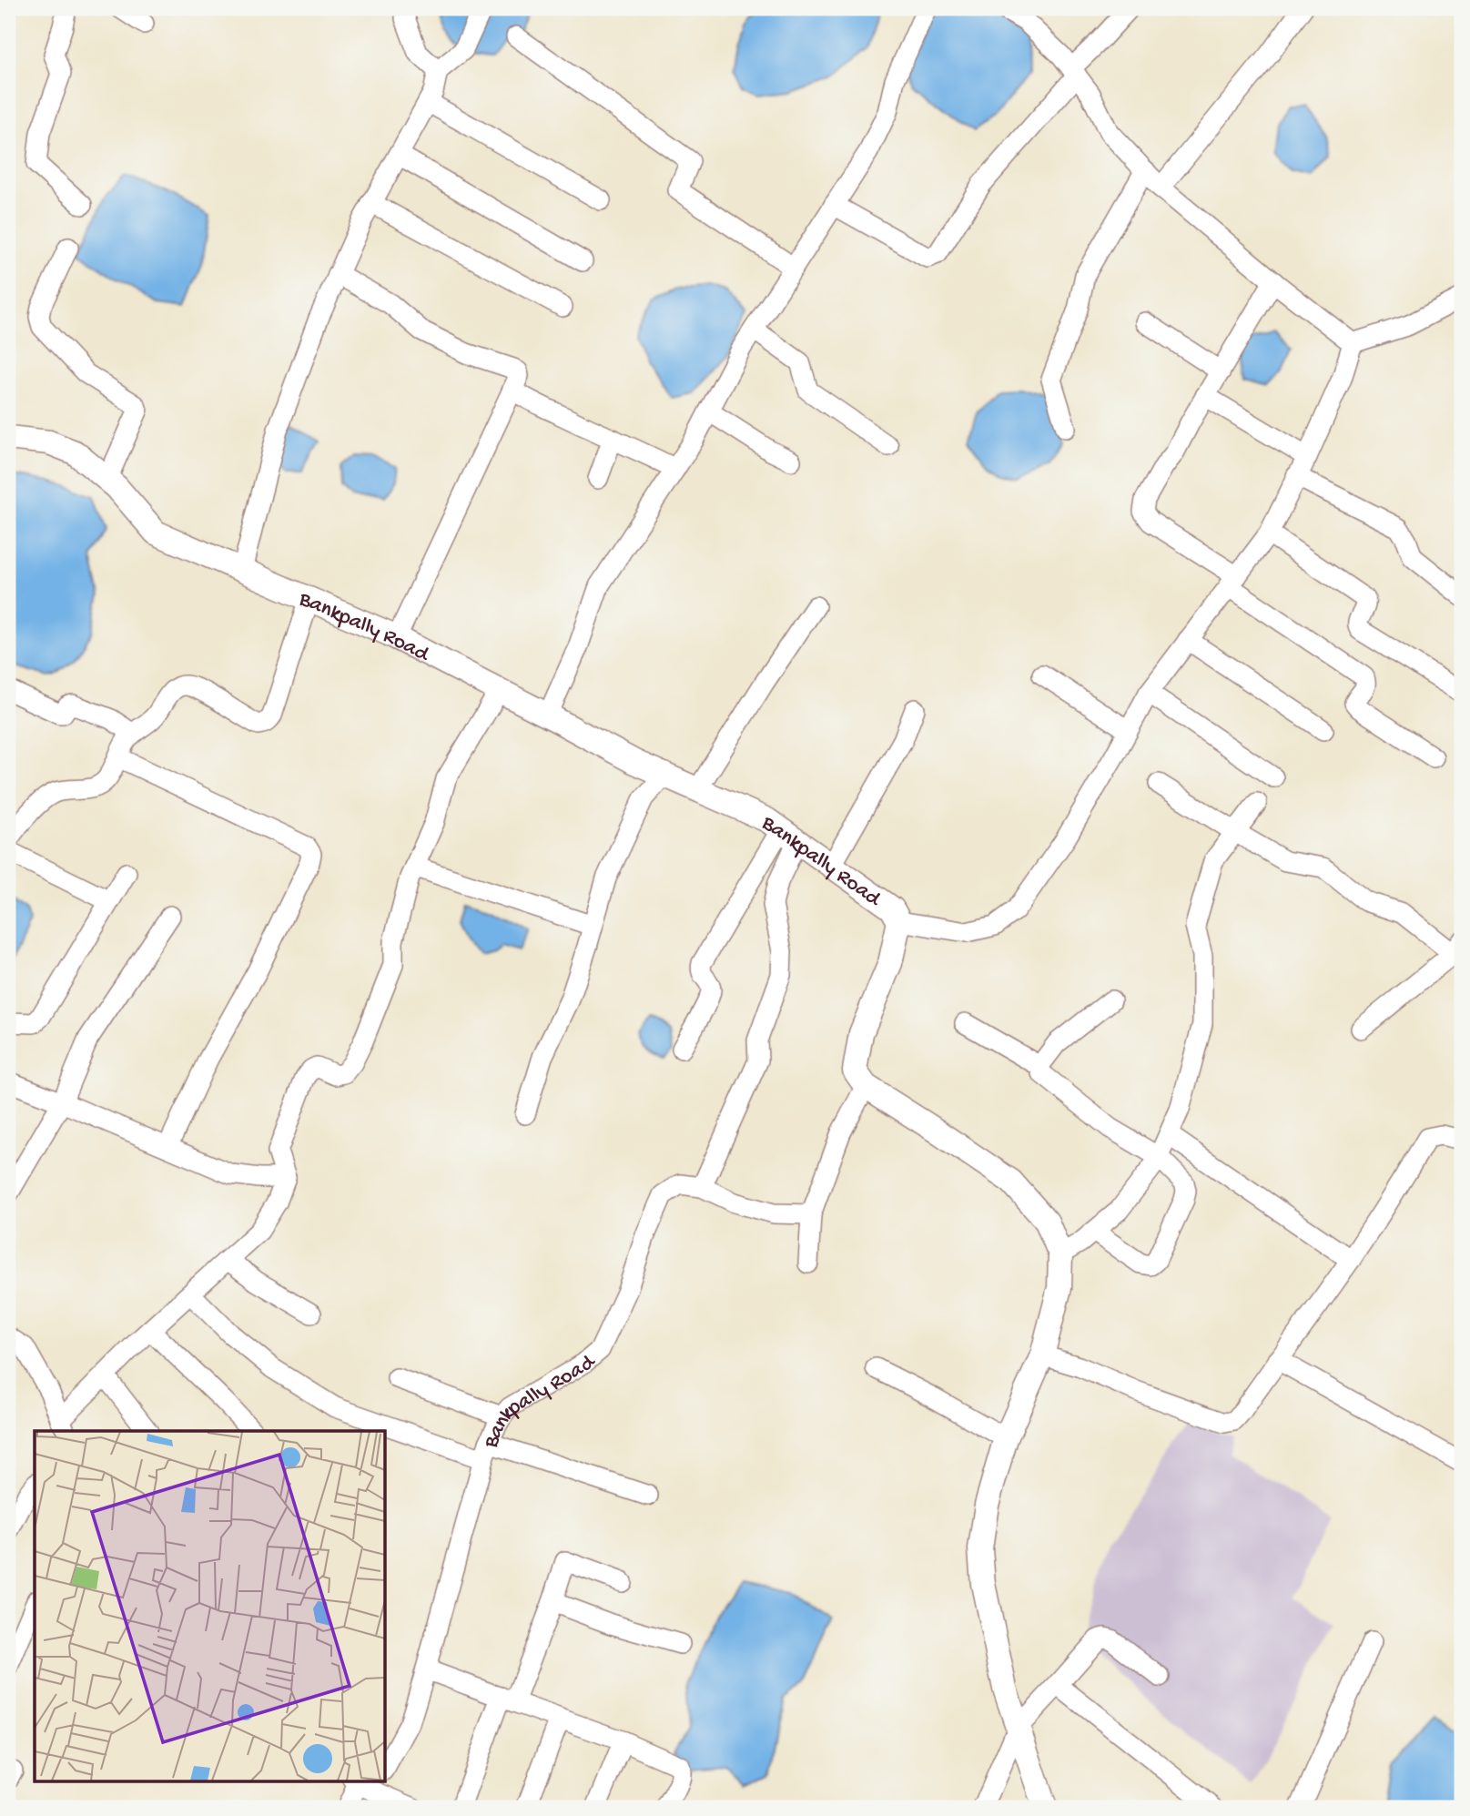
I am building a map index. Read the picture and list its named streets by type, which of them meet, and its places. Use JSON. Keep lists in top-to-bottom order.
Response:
{
  "streets": {
    "street": ["Bankpally Road"]
  }
}
